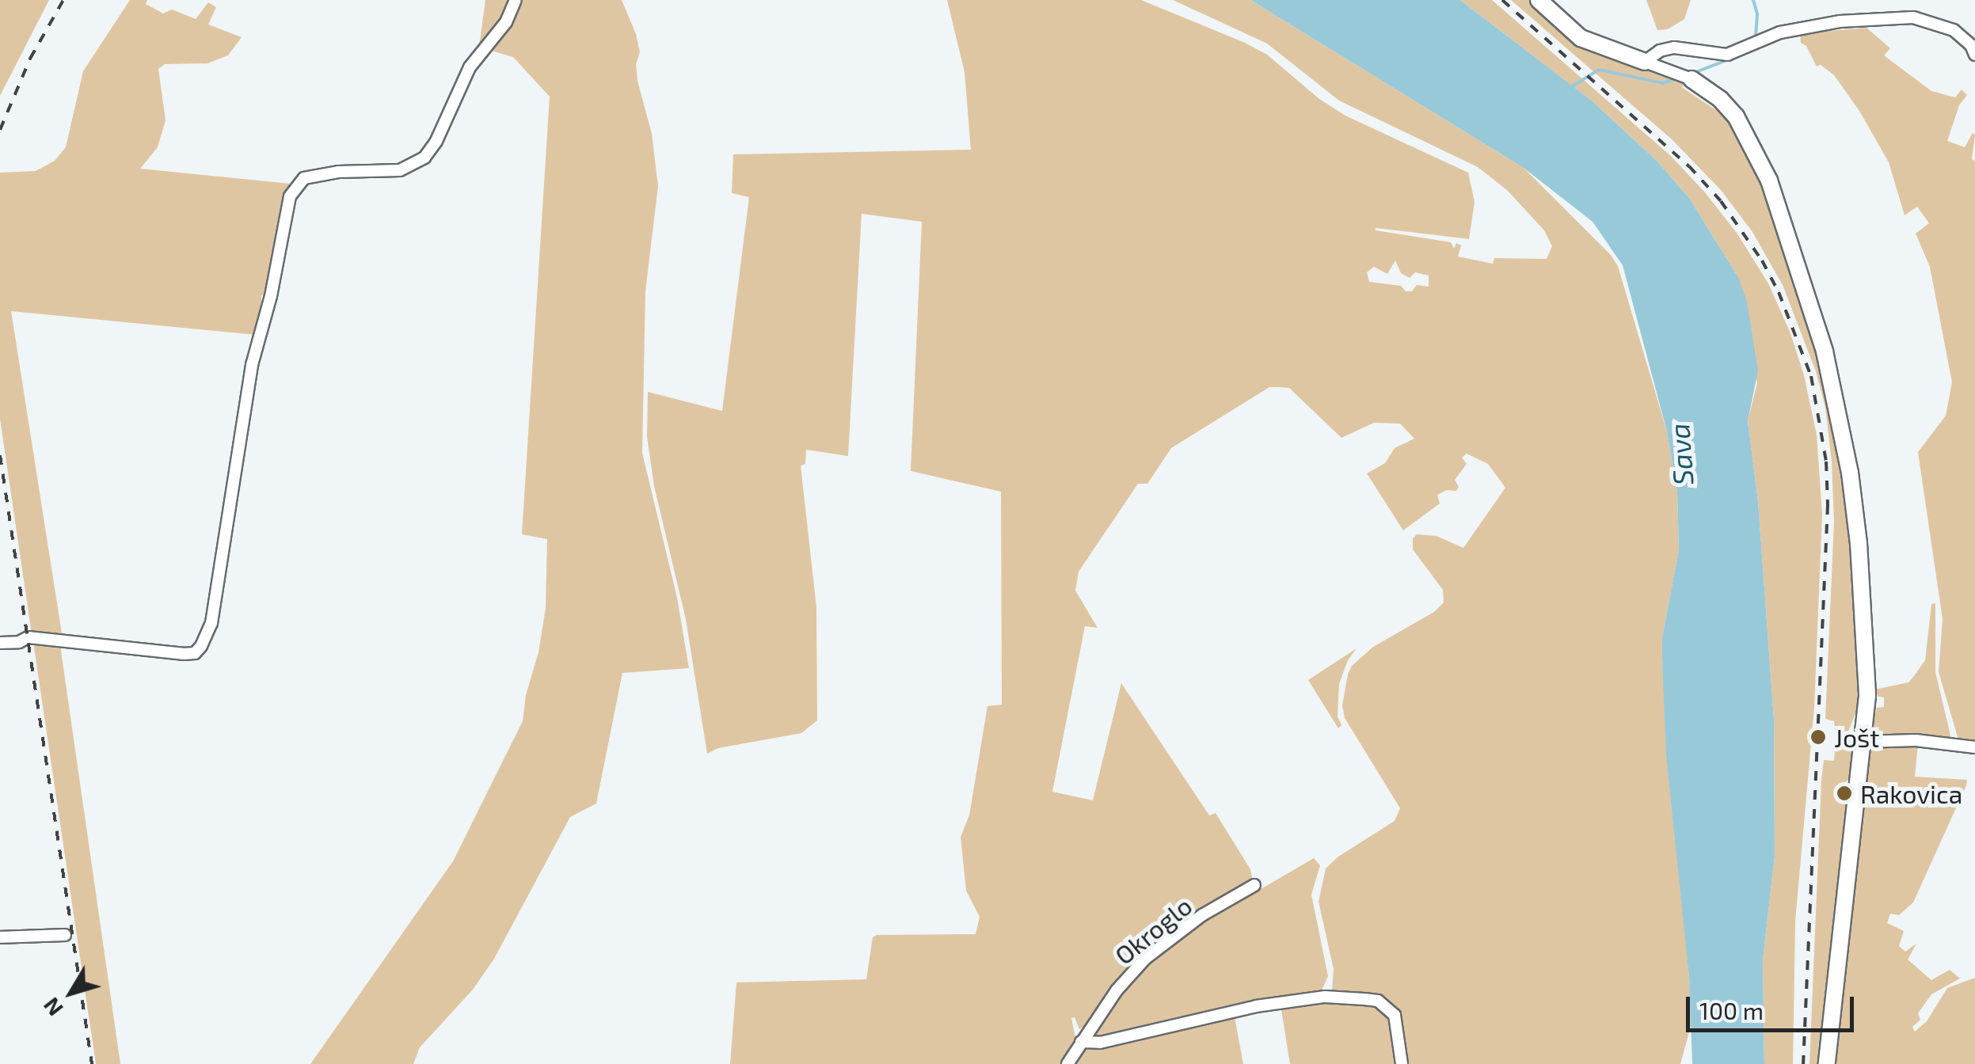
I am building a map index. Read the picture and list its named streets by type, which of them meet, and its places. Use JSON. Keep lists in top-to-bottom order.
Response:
{
  "streets": {
    "street": ["Okroglo"]
  },
  "water": ["Sava"],
  "places": ["Jošt", "Rakovica"],
  "scale_bar": "100 m",
  "north": "bottom left"
}
